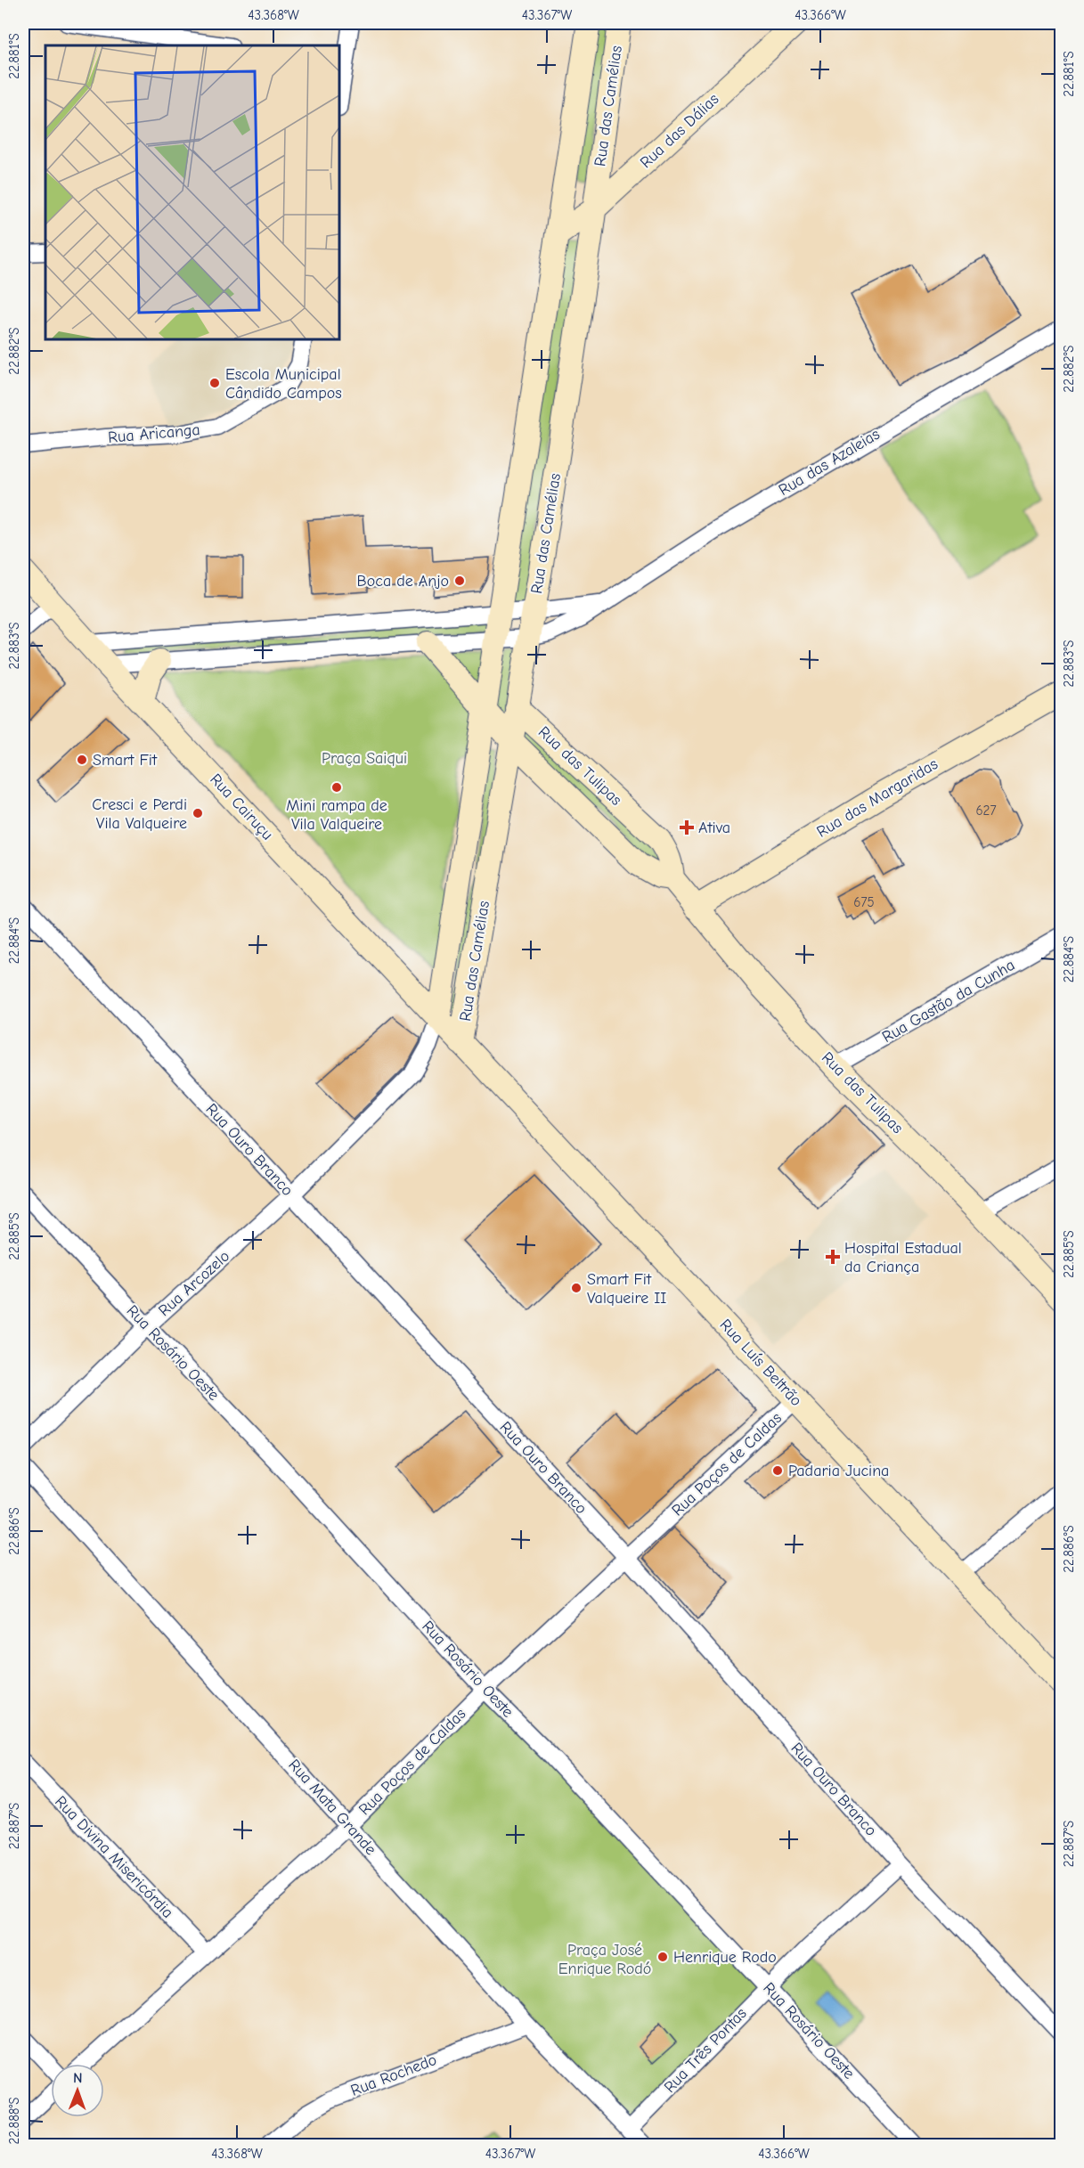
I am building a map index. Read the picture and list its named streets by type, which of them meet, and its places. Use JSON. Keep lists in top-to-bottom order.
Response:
{
  "streets": {
    "street": [
      "Rua das Camélias",
      "Rua das Dálias",
      "Rua Aricanga",
      "Rua das Azaleias",
      "Rua das Tulipas",
      "Rua das Margaridas",
      "Rua Cairuçu",
      "Rua Gastão da Cunha",
      "Rua Ouro Branco",
      "Rua Arcozelo",
      "Rua Rosário Oeste",
      "Rua Luís Beltrão",
      "Rua Poços de Caldas",
      "Rua Mata Grande",
      "Rua Divina Misericórdia",
      "Rua Três Pontas",
      "Rua Rochedo"
    ]
  },
  "crossings": [
    ["Rua das Camélias", "Rua das Dálias"],
    ["Rua das Camélias", "Rua das Azaleias"],
    ["Rua das Camélias", "Rua das Tulipas"],
    ["Rua das Camélias", "Rua Cairuçu"],
    ["Rua das Camélias", "Rua Arcozelo"],
    ["Rua das Camélias", "Rua Luís Beltrão"],
    ["Rua das Tulipas", "Rua das Margaridas"],
    ["Rua das Tulipas", "Rua Gastão da Cunha"],
    ["Rua Cairuçu", "Rua Arcozelo"],
    ["Rua Cairuçu", "Rua Luís Beltrão"],
    ["Rua Ouro Branco", "Rua Arcozelo"],
    ["Rua Ouro Branco", "Rua Poços de Caldas"],
    ["Rua Ouro Branco", "Rua Três Pontas"],
    ["Rua Arcozelo", "Rua Rosário Oeste"],
    ["Rua Rosário Oeste", "Rua Poços de Caldas"],
    ["Rua Rosário Oeste", "Rua Três Pontas"],
    ["Rua Luís Beltrão", "Rua Poços de Caldas"],
    ["Rua Poços de Caldas", "Rua Mata Grande"],
    ["Rua Poços de Caldas", "Rua Divina Misericórdia"],
    ["Rua Mata Grande", "Rua Três Pontas"],
    ["Rua Mata Grande", "Rua Rochedo"]
  ],
  "parks": ["Praça Saiqui", "Praça José Enrique Rodó"],
  "places": {
    "other": [
      "Escola Municipal Cândido Campos",
      "Boca de Anjo",
      "Smart Fit",
      "Mini rampa de Vila Valqueire",
      "Cresci e Perdi Vila Valqueire",
      "Smart Fit Valqueire II",
      "Padaria Jucina",
      "Henrique Rodo"
    ],
    "health": ["Ativa", "Hospital Estadual da Criança"]
  },
  "house_numbers": ["627", "675"],
  "north": "top",
  "coordinates": [
    "43.368°W",
    "43.367°W",
    "43.366°W",
    "22.881°S",
    "22.882°S",
    "22.883°S",
    "22.884°S",
    "22.885°S",
    "22.886°S",
    "22.887°S",
    "22.888°S"
  ]
}
